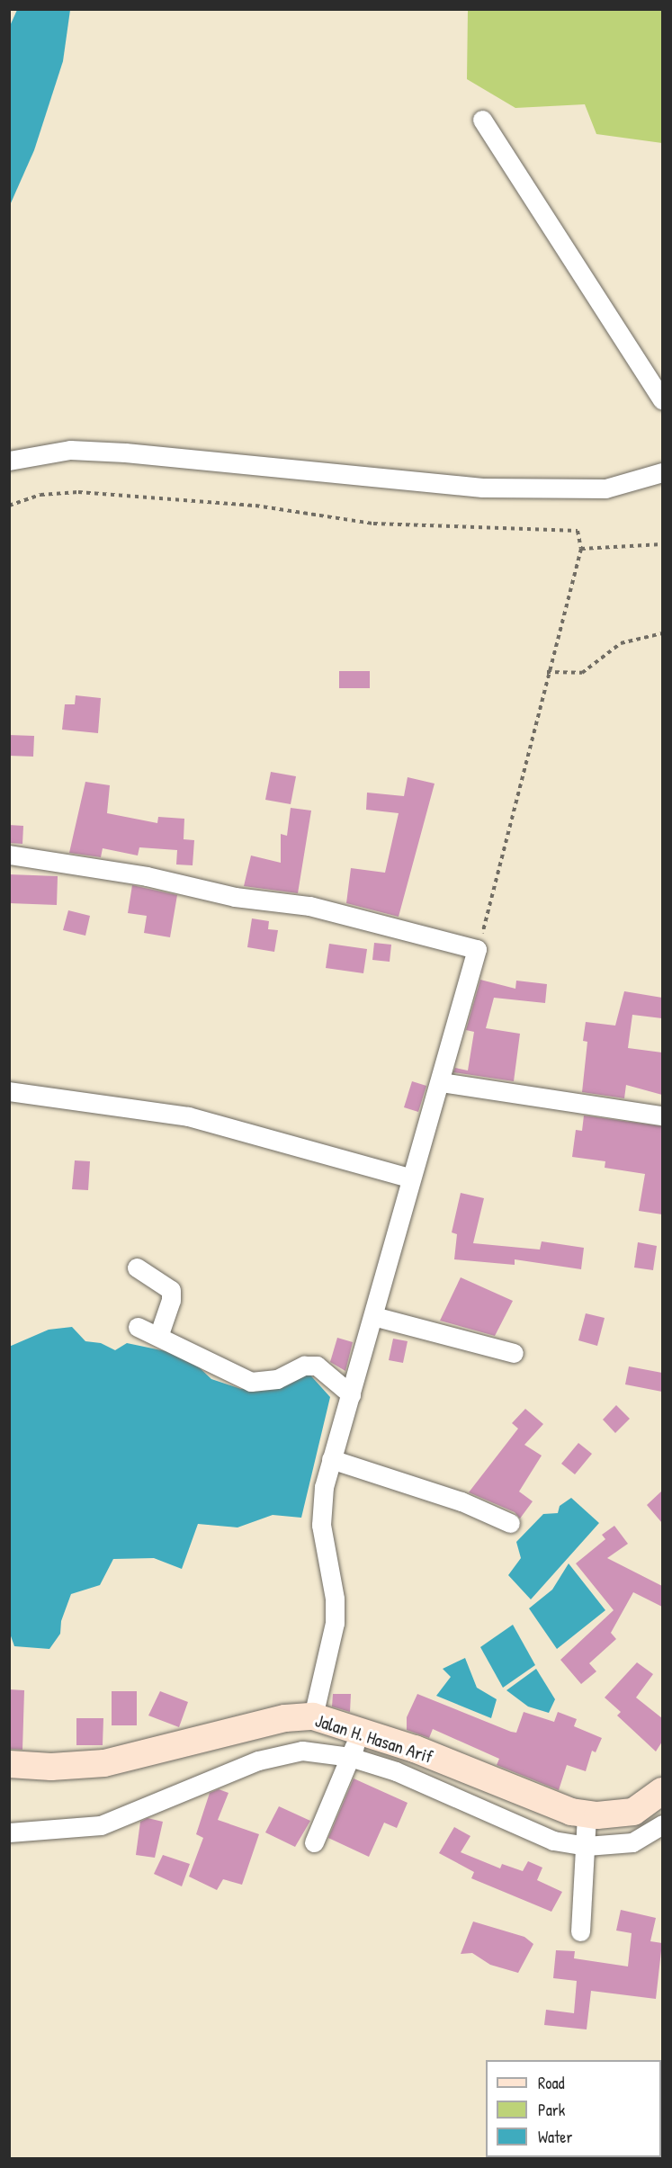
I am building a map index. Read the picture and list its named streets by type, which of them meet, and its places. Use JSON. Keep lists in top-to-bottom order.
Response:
{
  "streets": {
    "main road": ["Jalan H. Hasan Arif"]
  },
  "legend": ["Road", "Park", "Water"]
}
